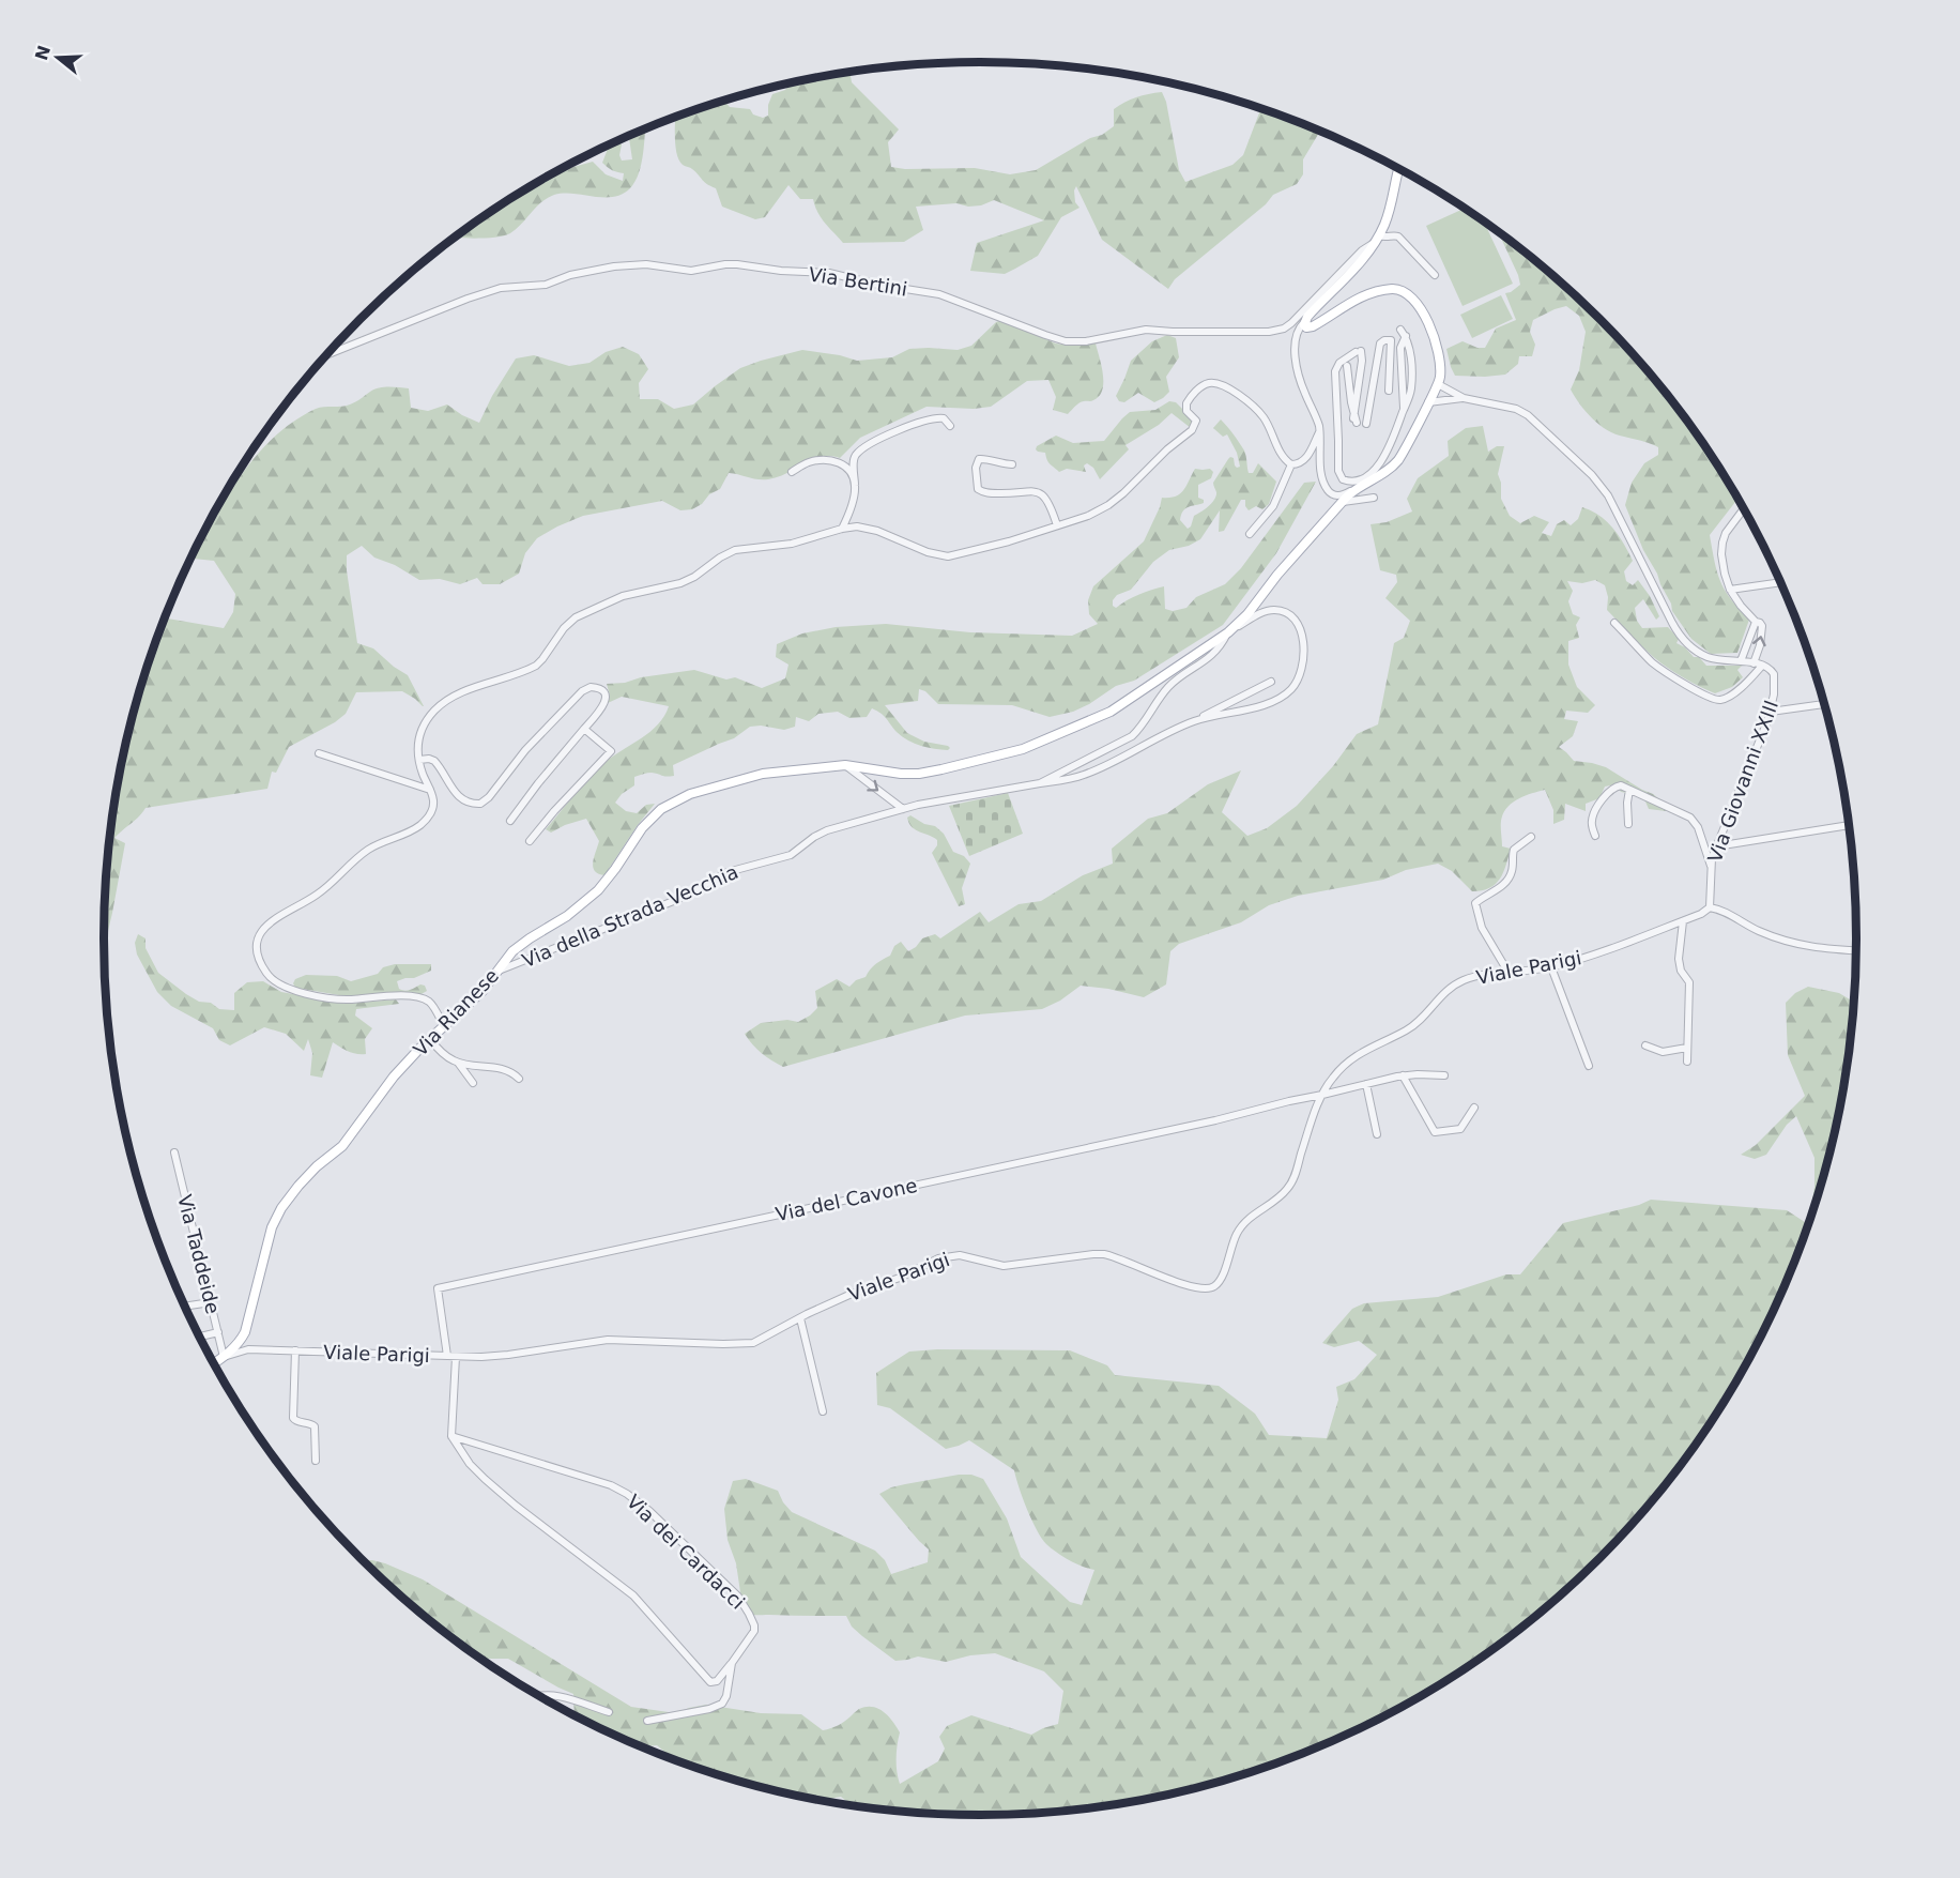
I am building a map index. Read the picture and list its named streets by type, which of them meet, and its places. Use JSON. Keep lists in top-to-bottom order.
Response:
{
  "streets": {
    "main road": ["Via Rianese"],
    "street": [
      "Via Bertini",
      "Via Giovanni XXIII",
      "Via della Strada Vecchia",
      "Viale Parigi",
      "Via del Cavone",
      "Via Taddeide",
      "Via dei Cardacci"
    ]
  },
  "crossings": [
    ["Via Giovanni XXIII", "Viale Parigi"],
    ["Via della Strada Vecchia", "Via Rianese"],
    ["Viale Parigi", "Via Rianese"],
    ["Viale Parigi", "Via del Cavone"],
    ["Viale Parigi", "Via Taddeide"],
    ["Via Rianese", "Via Taddeide"]
  ],
  "north": "left"
}
